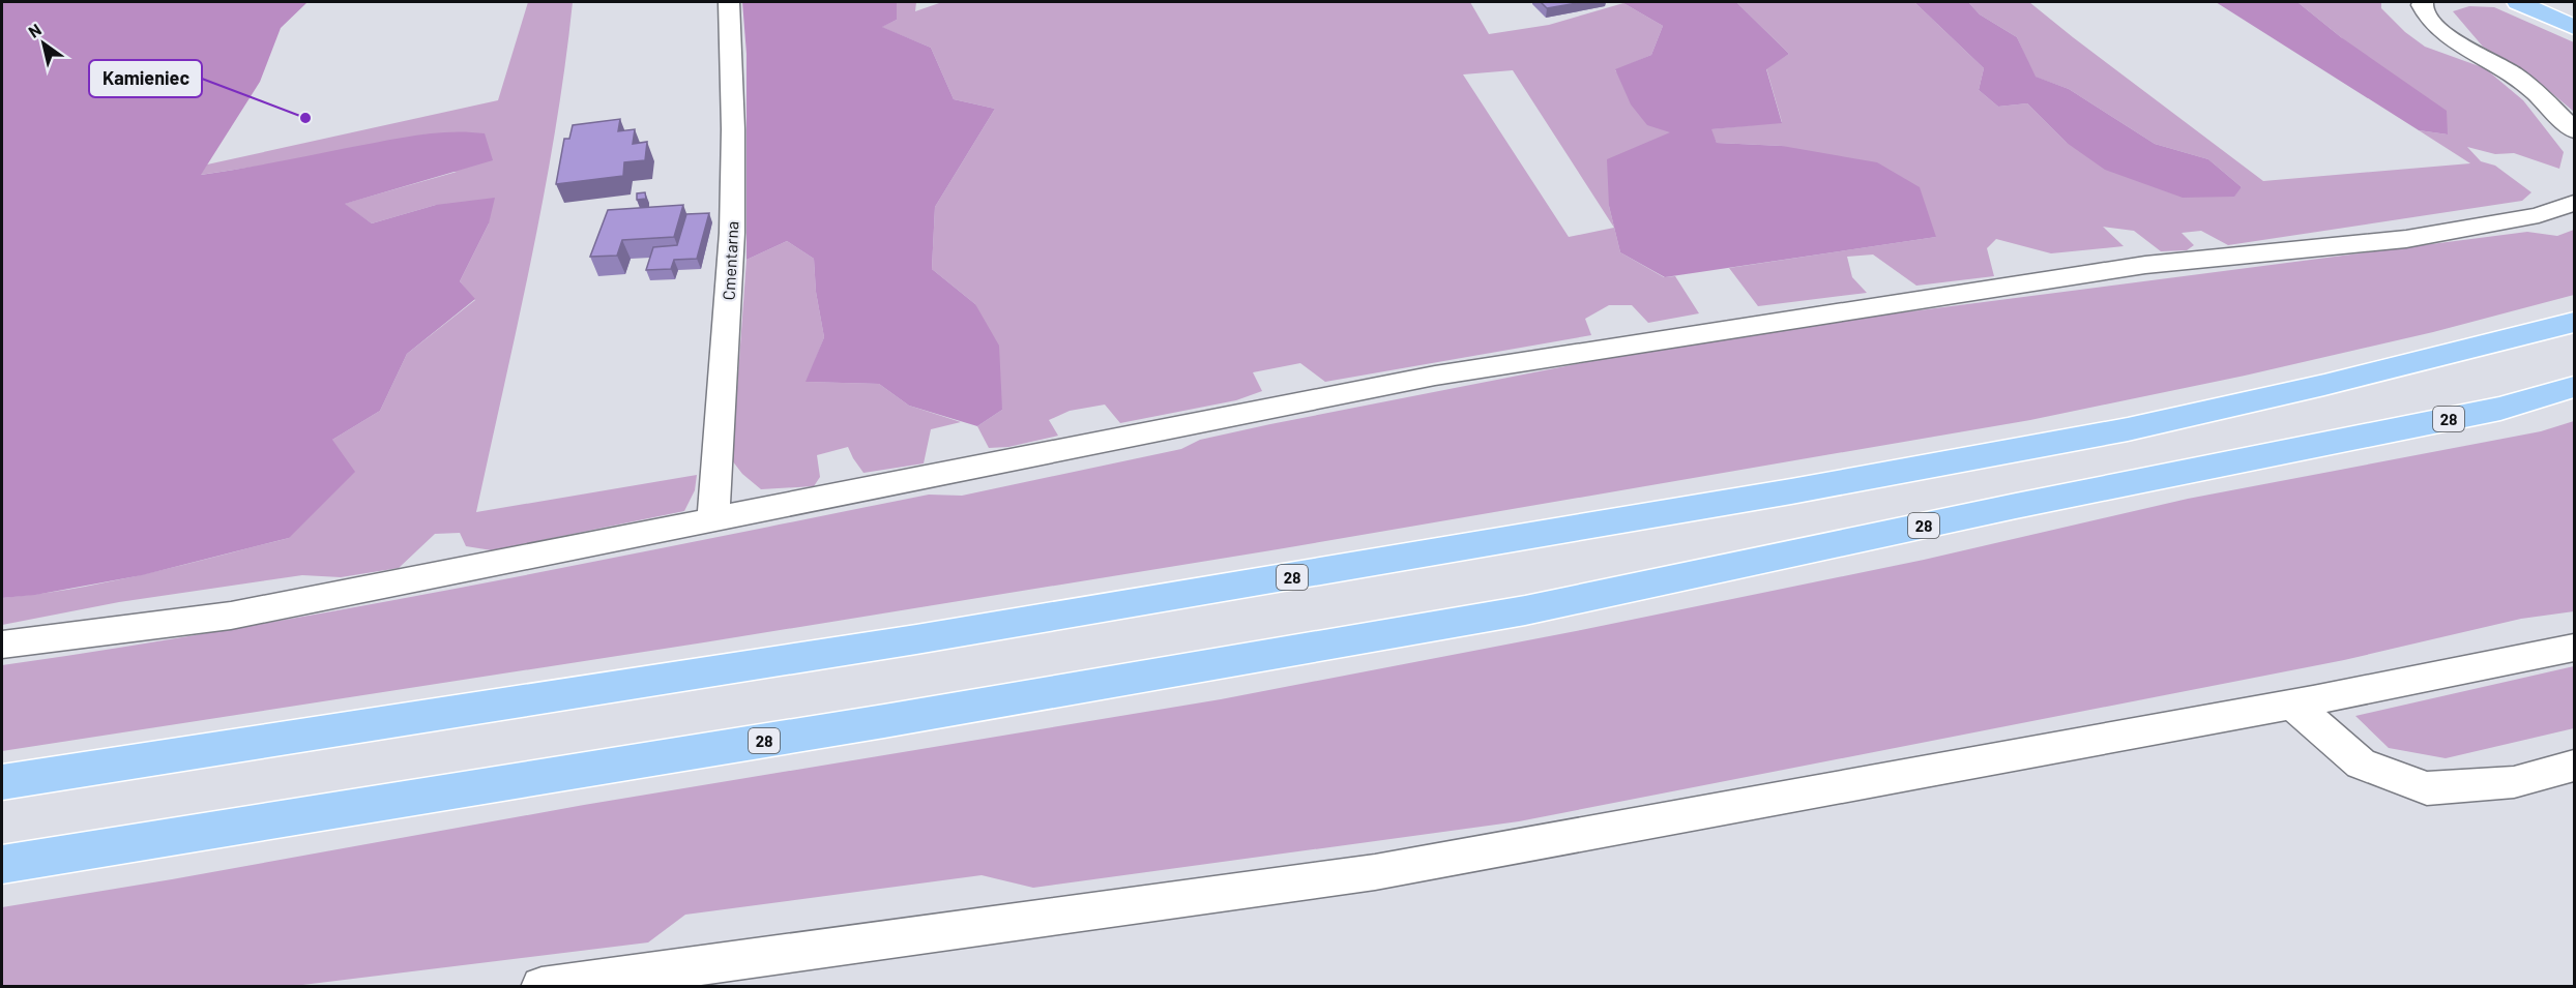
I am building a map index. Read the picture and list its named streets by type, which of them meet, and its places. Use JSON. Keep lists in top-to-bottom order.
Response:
{
  "streets": {
    "main road": ["28"],
    "lane": ["Cmentarna"]
  },
  "places": ["Kamieniec"],
  "north": "top left"
}
